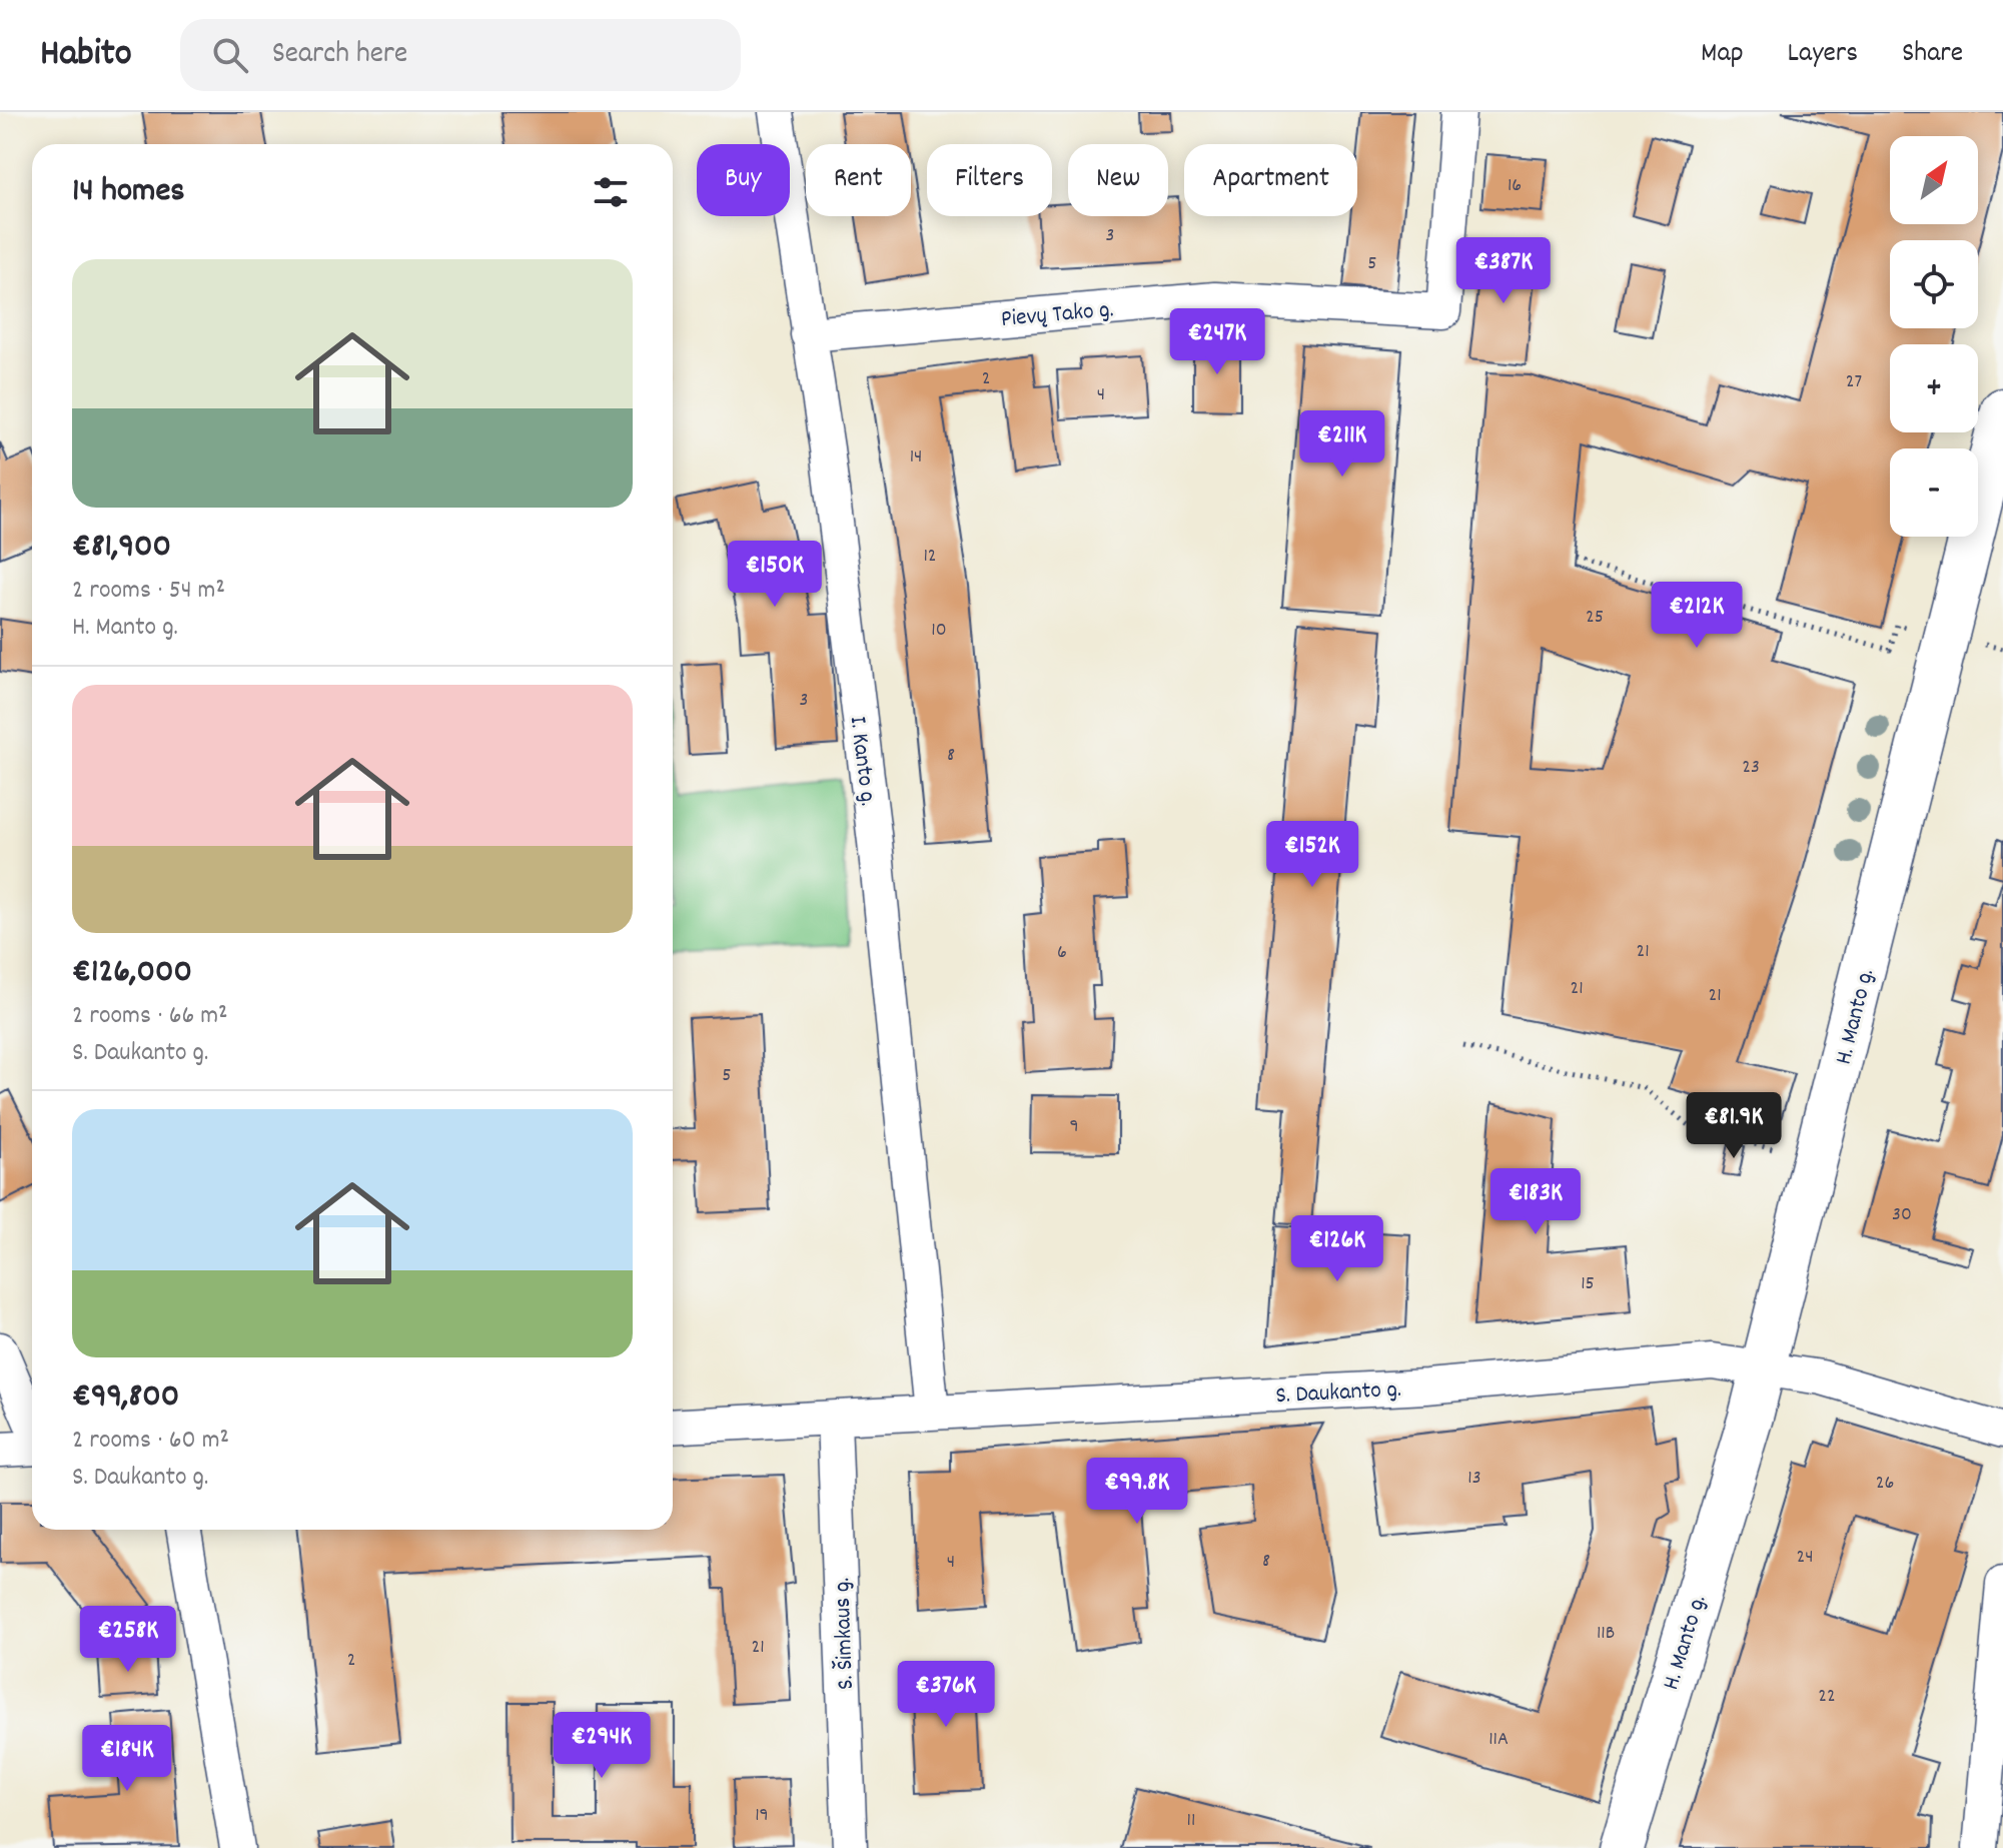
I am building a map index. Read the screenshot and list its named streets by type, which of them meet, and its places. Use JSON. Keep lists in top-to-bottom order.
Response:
{
  "streets": {
    "main road": ["H. Manto g."],
    "street": [
      "Pievų Tako g.",
      "I. Kanto g.",
      "S. Daukanto g.",
      "S. Šimkaus g."
    ]
  },
  "crossings": [
    ["Pievų Tako g.", "I. Kanto g."],
    ["I. Kanto g.", "S. Daukanto g."],
    ["H. Manto g.", "S. Daukanto g."],
    ["S. Daukanto g.", "S. Šimkaus g."]
  ],
  "house_numbers": [
    "16",
    "3",
    "5",
    "2",
    "27",
    "4",
    "14",
    "12",
    "25",
    "10",
    "3",
    "8",
    "23",
    "21",
    "6",
    "21",
    "21",
    "5",
    "9",
    "30",
    "15",
    "13",
    "26",
    "24",
    "8",
    "4",
    "11B",
    "21",
    "2",
    "22",
    "11A",
    "19",
    "11"
  ],
  "north": "top right",
  "page": {
    "header": "Habito",
    "search": "Search here",
    "nav": ["Map", "Layers", "Share"],
    "map_buttons": ["+", "−"],
    "chip": [
      "Buy",
      "Rent",
      "Filters",
      "New",
      "Apartment"
    ],
    "heading": "14 homes",
    "price": [
      "€387K",
      "€247K",
      "€211K",
      "€150K",
      "€212K",
      "€152K",
      "€81.9K",
      "€183K",
      "€126K",
      "€99.8K",
      "€258K",
      "€376K",
      "€294K",
      "€184K"
    ],
    "list": [
      {
        "name": "€81,900",
        "note": "2 rooms · 54 m² · H. Manto g."
      },
      {
        "name": "€126,000",
        "note": "2 rooms · 66 m² · S. Daukanto g."
      },
      {
        "name": "€99,800",
        "note": "2 rooms · 60 m² · S. Daukanto g."
      }
    ]
  }
}
